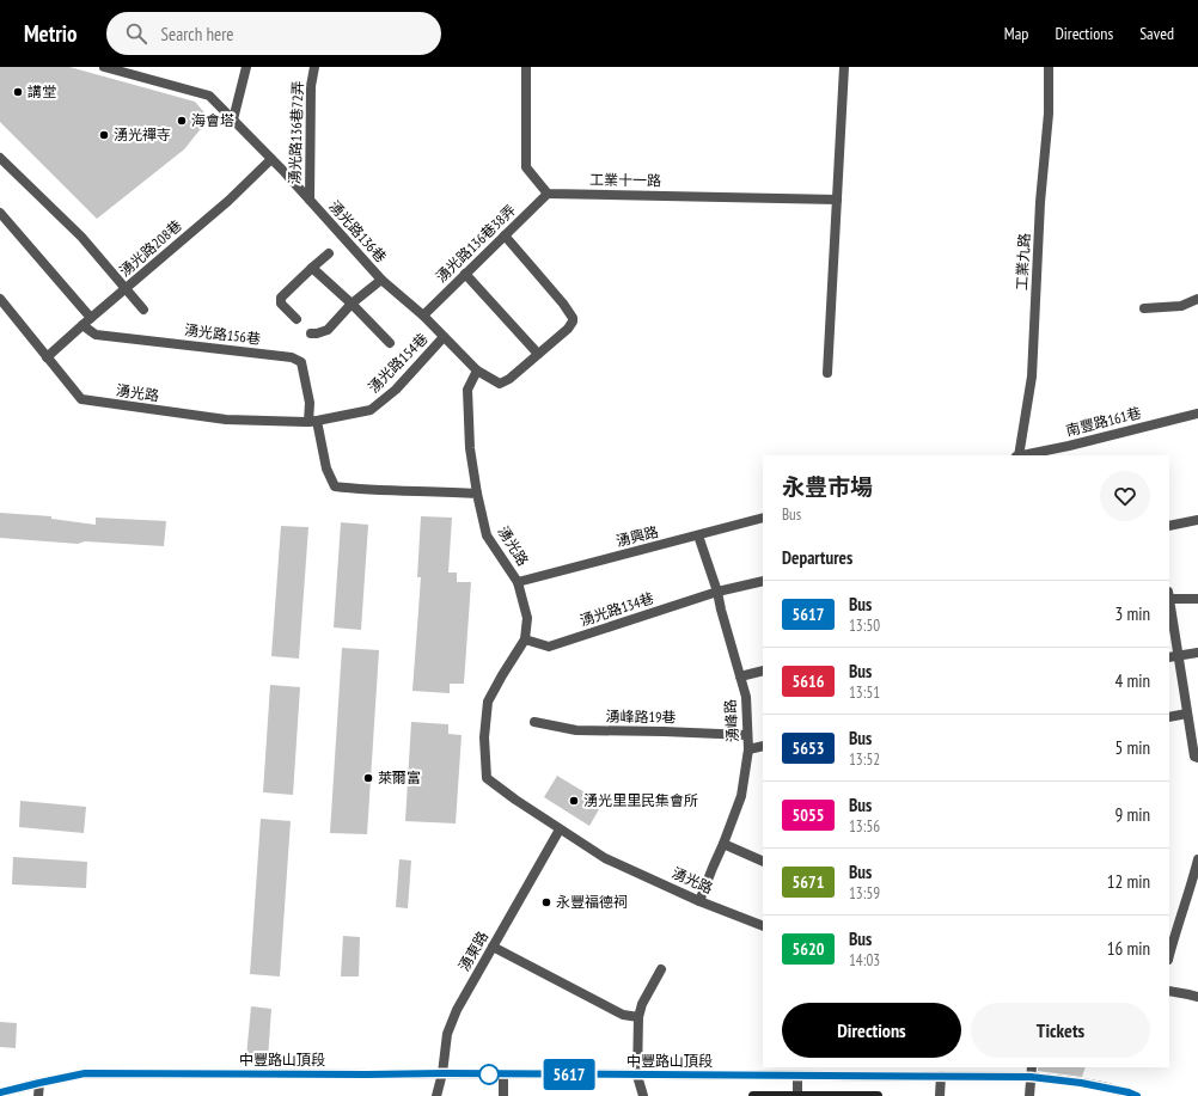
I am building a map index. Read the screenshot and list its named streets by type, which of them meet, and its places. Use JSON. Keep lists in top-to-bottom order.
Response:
{
  "streets": {
    "main road": ["中豐路山頂段"],
    "street": [
      "湧光路136巷72弄",
      "工業十一路",
      "湧光路136巷",
      "湧光路136巷38弄",
      "湧光路208巷",
      "工業九路",
      "湧光路156巷",
      "湧光路154巷",
      "湧光路",
      "南豐路161巷",
      "湧興路",
      "湧光路134巷",
      "湧峰路19巷",
      "湧峰路",
      "湧東路"
    ]
  },
  "crossings": [
    ["湧光路136巷72弄", "湧光路136巷"],
    ["工業十一路", "湧光路136巷38弄"],
    ["湧光路136巷", "湧光路136巷38弄"],
    ["湧光路136巷", "湧光路208巷"],
    ["湧光路136巷", "湧光路154巷"],
    ["湧光路208巷", "湧光路156巷"],
    ["湧光路208巷", "湧光路"],
    ["湧光路156巷", "湧光路154巷"],
    ["湧光路156巷", "湧光路"],
    ["湧光路154巷", "湧光路"],
    ["湧光路", "湧興路"],
    ["湧光路", "湧光路134巷"],
    ["湧光路", "湧峰路"],
    ["湧光路", "湧東路"],
    ["湧興路", "湧峰路"],
    ["湧光路134巷", "湧峰路"],
    ["湧峰路19巷", "湧峰路"],
    ["湧東路", "中豐路山頂段"]
  ],
  "places": [
    "講堂",
    "海會塔",
    "湧光禪寺",
    "萊爾富",
    "湧光里里民集會所",
    "永豐福德祠"
  ],
  "lines": ["bus line 5617"],
  "page": {
    "header": "Metrio",
    "search": "Search here",
    "nav": ["Map", "Directions", "Saved"],
    "on_map": "5617",
    "heading": [
      ["永豊市場", "Bus"],
      "Departures"
    ],
    "list": [
      {
        "mark": "5617",
        "name": "Bus",
        "note": "13:50",
        "value": "3 min"
      },
      {
        "mark": "5616",
        "name": "Bus",
        "note": "13:51",
        "value": "4 min"
      },
      {
        "mark": "5653",
        "name": "Bus",
        "note": "13:52",
        "value": "5 min"
      },
      {
        "mark": "5055",
        "name": "Bus",
        "note": "13:56",
        "value": "9 min"
      },
      {
        "mark": "5671",
        "name": "Bus",
        "note": "13:59",
        "value": "12 min"
      },
      {
        "mark": "5620",
        "name": "Bus",
        "note": "14:03",
        "value": "16 min"
      }
    ],
    "buttons": ["Directions", "Tickets"]
  }
}
